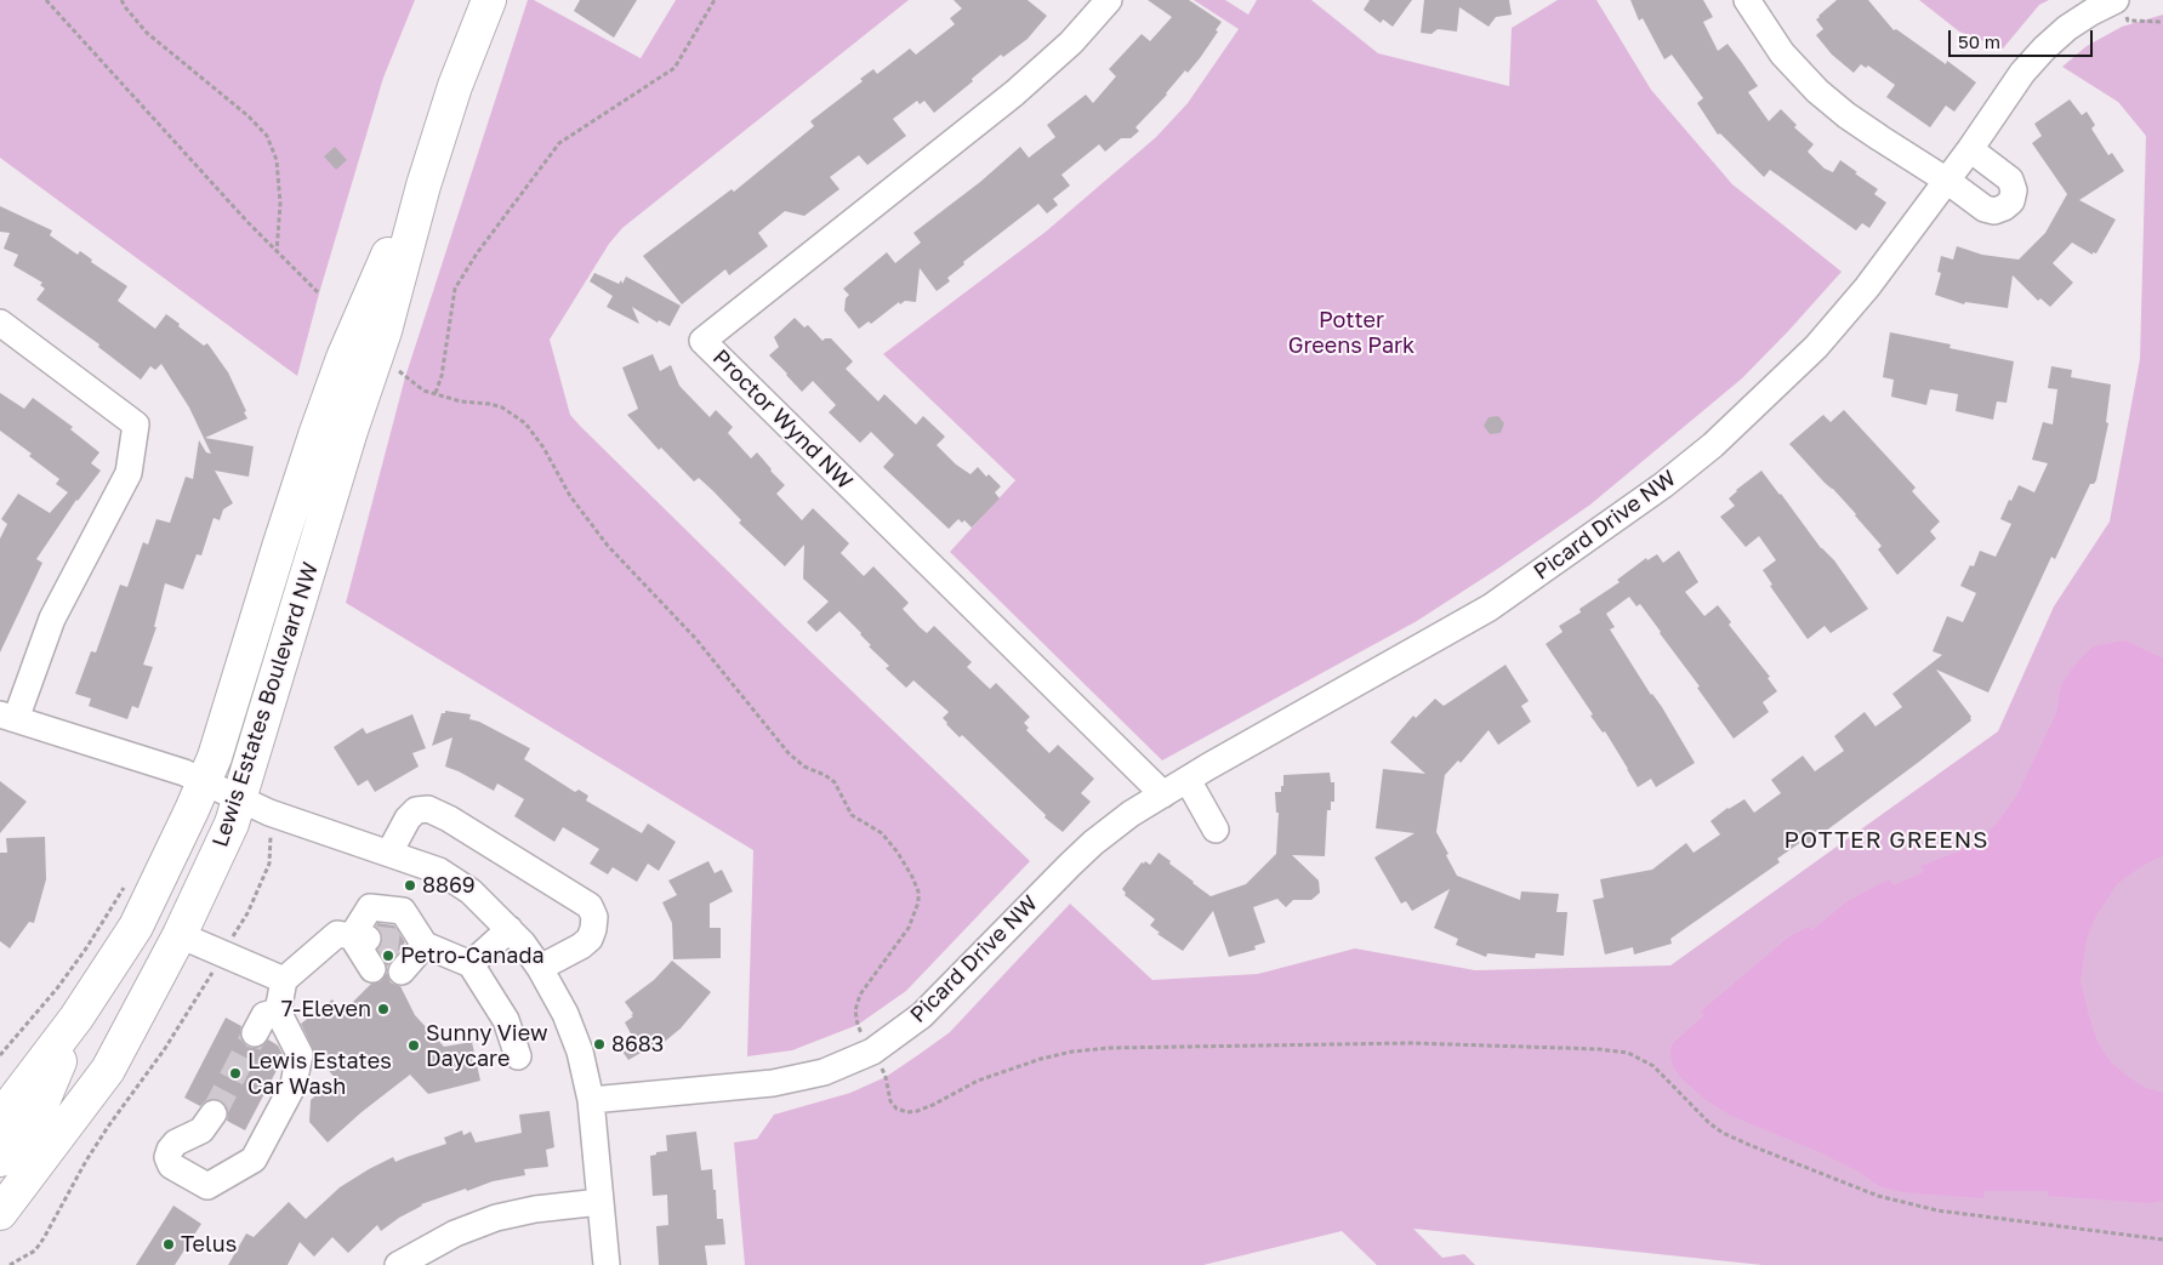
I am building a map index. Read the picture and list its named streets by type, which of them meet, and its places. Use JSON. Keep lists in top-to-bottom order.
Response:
{
  "streets": {
    "main road": ["Lewis Estates Boulevard NW"],
    "street": ["Proctor Wynd NW", "Picard Drive NW"]
  },
  "crossings": [
    ["Proctor Wynd NW", "Picard Drive NW"]
  ],
  "districts": ["POTTER GREENS"],
  "parks": ["Potter Greens Park"],
  "places": [
    "8869",
    "Petro-Canada",
    "7-Eleven",
    "8683",
    "Sunny View Daycare",
    "Lewis Estates Car Wash",
    "Telus"
  ],
  "scale_bar": "50 m"
}
